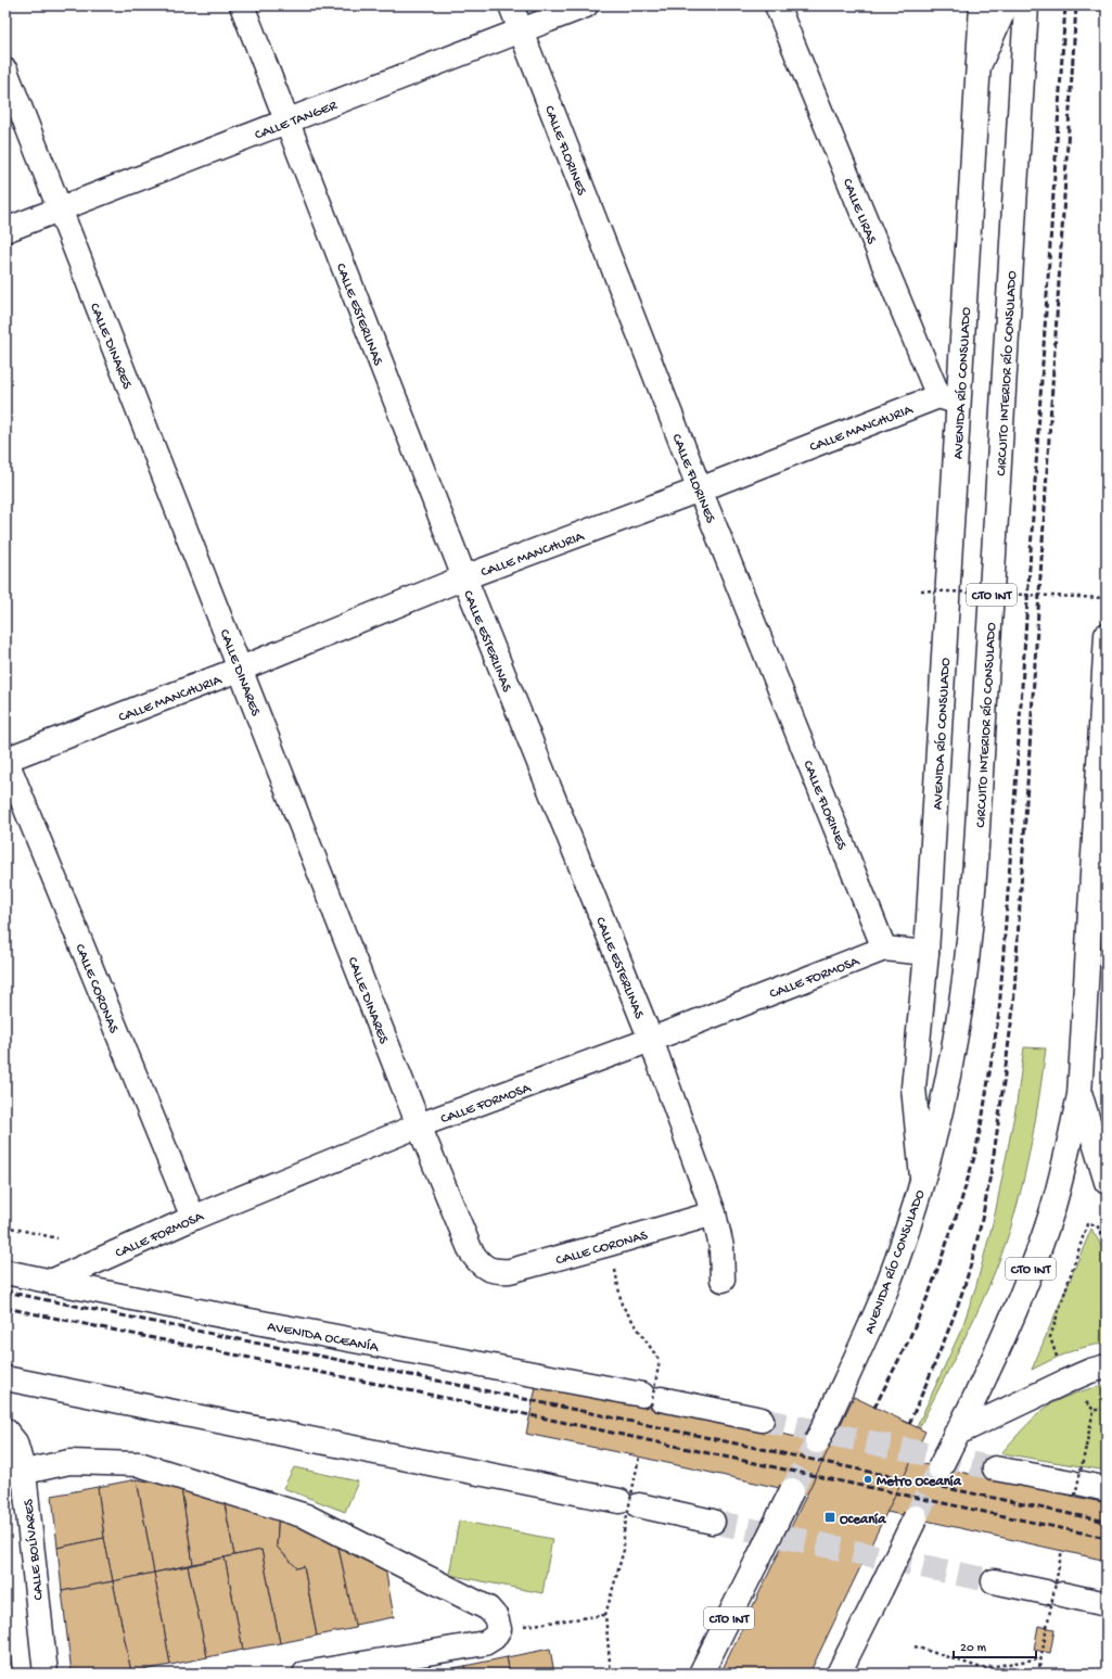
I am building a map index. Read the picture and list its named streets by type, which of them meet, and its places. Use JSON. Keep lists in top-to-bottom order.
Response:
{
  "streets": {
    "main road": [
      "CALLE TANGER",
      "CALLE FLORINES",
      "CALLE LIRAS",
      "CALLE ESTERLINAS",
      "CALLE DINARES",
      "CIRCUITO INTERIOR RÍO CONSULADO",
      "AVENIDA RÍO CONSULADO",
      "CALLE MANCHURIA",
      "CTO INT",
      "CALLE FORMOSA",
      "CALLE CORONAS",
      "AVENIDA OCEANÍA",
      "CALLE BOLÍVARES"
    ]
  },
  "crossings": [
    ["CALLE TANGER", "CALLE FLORINES"],
    ["CALLE TANGER", "CALLE ESTERLINAS"],
    ["CALLE TANGER", "CALLE DINARES"],
    ["CALLE FLORINES", "CALLE MANCHURIA"],
    ["CALLE FLORINES", "CALLE FORMOSA"],
    ["CALLE LIRAS", "AVENIDA RÍO CONSULADO"],
    ["CALLE LIRAS", "CALLE MANCHURIA"],
    ["CALLE ESTERLINAS", "CALLE MANCHURIA"],
    ["CALLE ESTERLINAS", "CALLE FORMOSA"],
    ["CALLE ESTERLINAS", "CALLE CORONAS"],
    ["CALLE DINARES", "CALLE MANCHURIA"],
    ["CALLE DINARES", "CALLE FORMOSA"],
    ["CALLE DINARES", "CALLE CORONAS"],
    ["CIRCUITO INTERIOR RÍO CONSULADO", "AVENIDA RÍO CONSULADO"],
    ["AVENIDA RÍO CONSULADO", "CALLE MANCHURIA"],
    ["AVENIDA RÍO CONSULADO", "CALLE FORMOSA"],
    ["CALLE MANCHURIA", "CALLE CORONAS"],
    ["CALLE FORMOSA", "CALLE CORONAS"],
    ["CALLE FORMOSA", "AVENIDA OCEANÍA"]
  ],
  "places": {
    "other": ["Metro Oceanía"],
    "transit": ["Oceanía"]
  },
  "scale_bar": "20 m"
}
